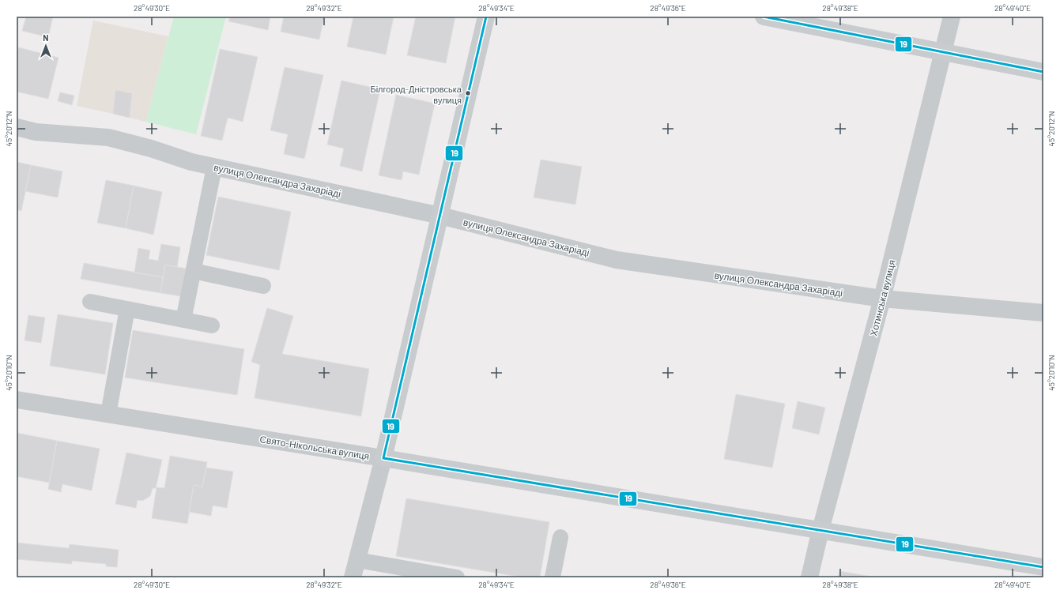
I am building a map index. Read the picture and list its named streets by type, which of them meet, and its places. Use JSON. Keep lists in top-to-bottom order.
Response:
{
  "streets": {
    "main road": ["Свято-Нікольська вулиця"],
    "street": ["вулиця Олександра Захаріаді", "Хотинська вулиця"]
  },
  "crossings": [
    ["вулиця Олександра Захаріаді", "Хотинська вулиця"],
    ["Хотинська вулиця", "Свято-Нікольська вулиця"]
  ],
  "places": ["Білгород-Дністровська вулиця"],
  "lines": ["transit line 19"],
  "north": "top",
  "coordinates": [
    "28°49'30\"E",
    "28°49'32\"E",
    "28°49'34\"E",
    "28°49'36\"E",
    "28°49'38\"E",
    "28°49'40\"E",
    "45°20'12\"N",
    "45°20'10\"N"
  ]
}
